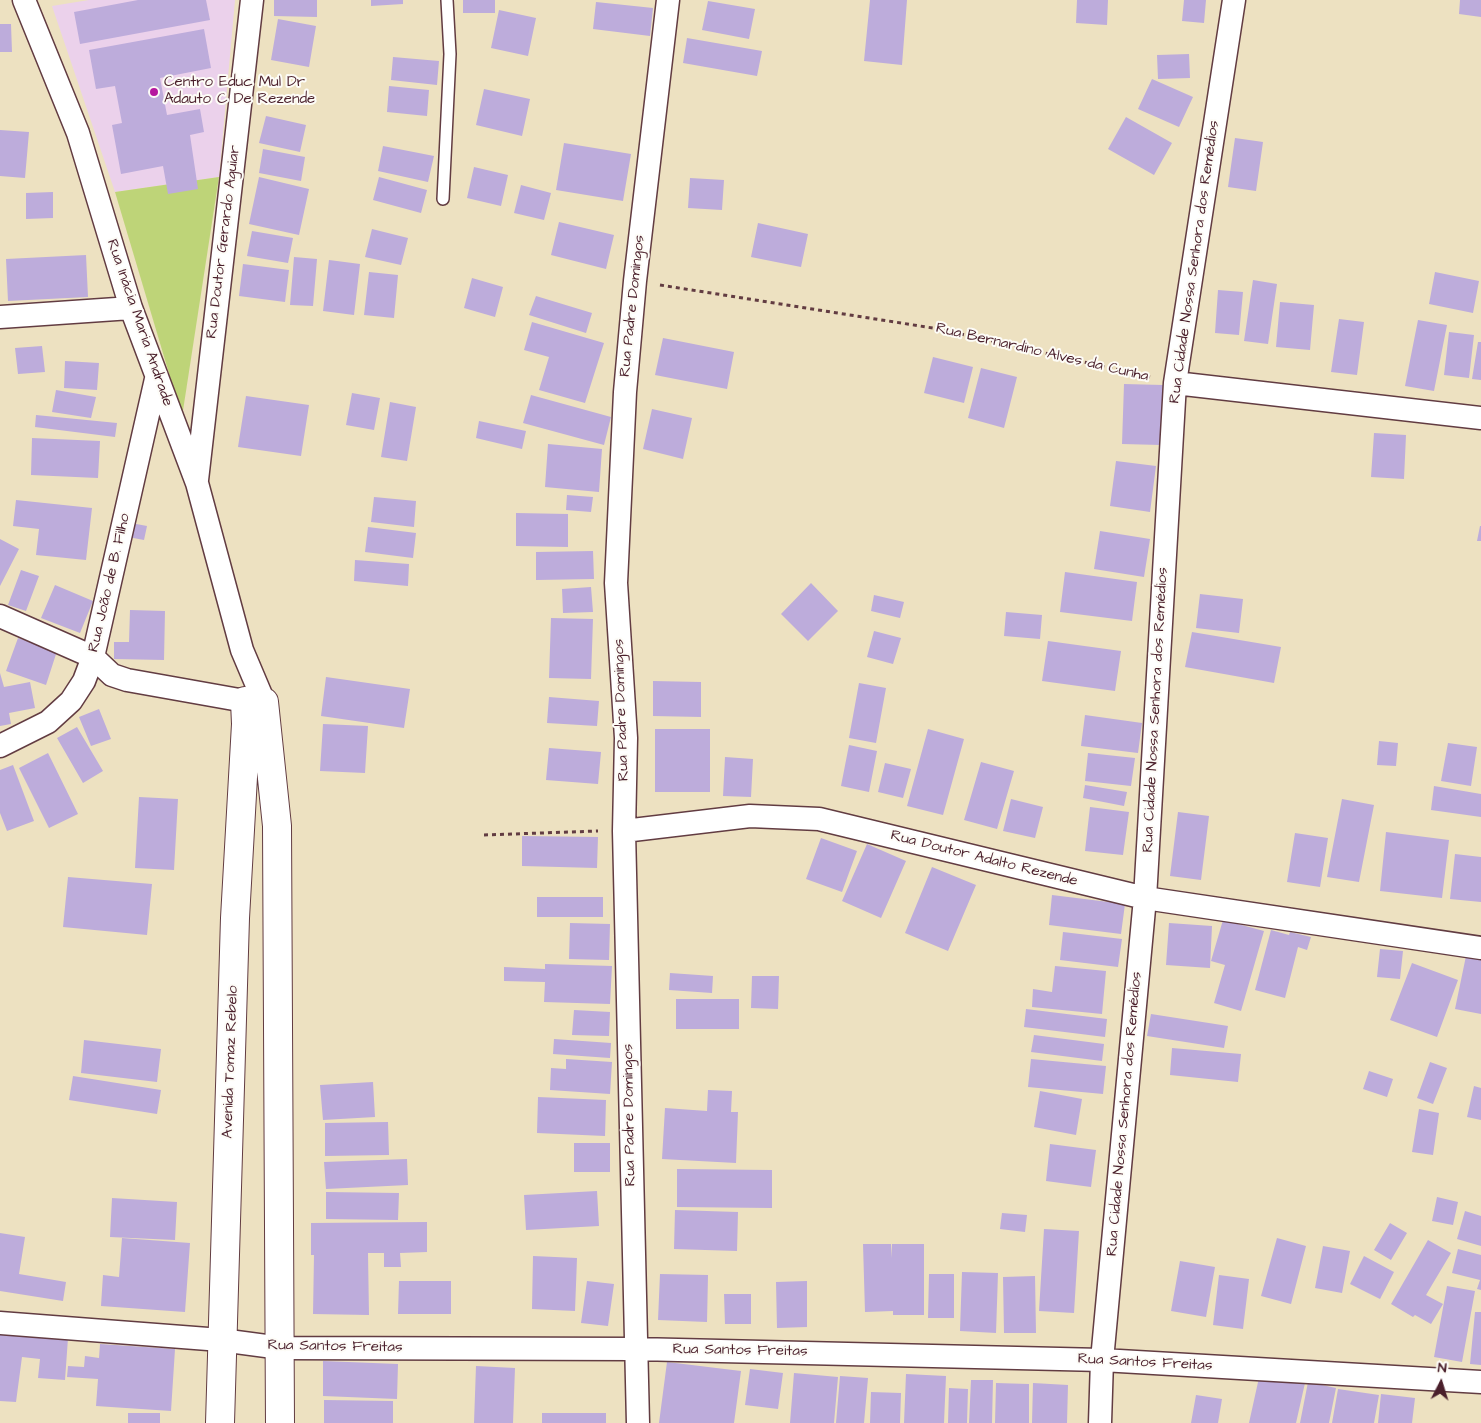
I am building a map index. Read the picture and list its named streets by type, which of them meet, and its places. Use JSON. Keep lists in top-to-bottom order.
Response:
{
  "streets": {
    "main road": ["Avenida Tomaz Rebelo"],
    "street": [
      "Rua Doutor Gerardo Aguiar",
      "Rua Cidade Nossa Senhora dos Remédios",
      "Rua Padre Domingos",
      "Rua Inácia Maria Andrade",
      "Rua João de B. Filho",
      "Rua Doutor Adalto Rezende",
      "Rua Santos Freitas"
    ],
    "path": ["Rua Bernardino Alves da Cunha"]
  },
  "crossings": [
    ["Rua Doutor Gerardo Aguiar", "Rua Inácia Maria Andrade"],
    ["Rua Cidade Nossa Senhora dos Remédios", "Rua Bernardino Alves da Cunha"],
    ["Rua Cidade Nossa Senhora dos Remédios", "Rua Doutor Adalto Rezende"],
    ["Rua Cidade Nossa Senhora dos Remédios", "Rua Santos Freitas"],
    ["Rua Padre Domingos", "Rua Bernardino Alves da Cunha"],
    ["Rua Padre Domingos", "Rua Doutor Adalto Rezende"],
    ["Rua Padre Domingos", "Rua Santos Freitas"],
    ["Rua Inácia Maria Andrade", "Rua João de B. Filho"],
    ["Rua Inácia Maria Andrade", "Avenida Tomaz Rebelo"],
    ["Avenida Tomaz Rebelo", "Rua Santos Freitas"]
  ],
  "places": ["Centro Educ Mul Dr Adauto C De Rezende"],
  "north": "top"
}
